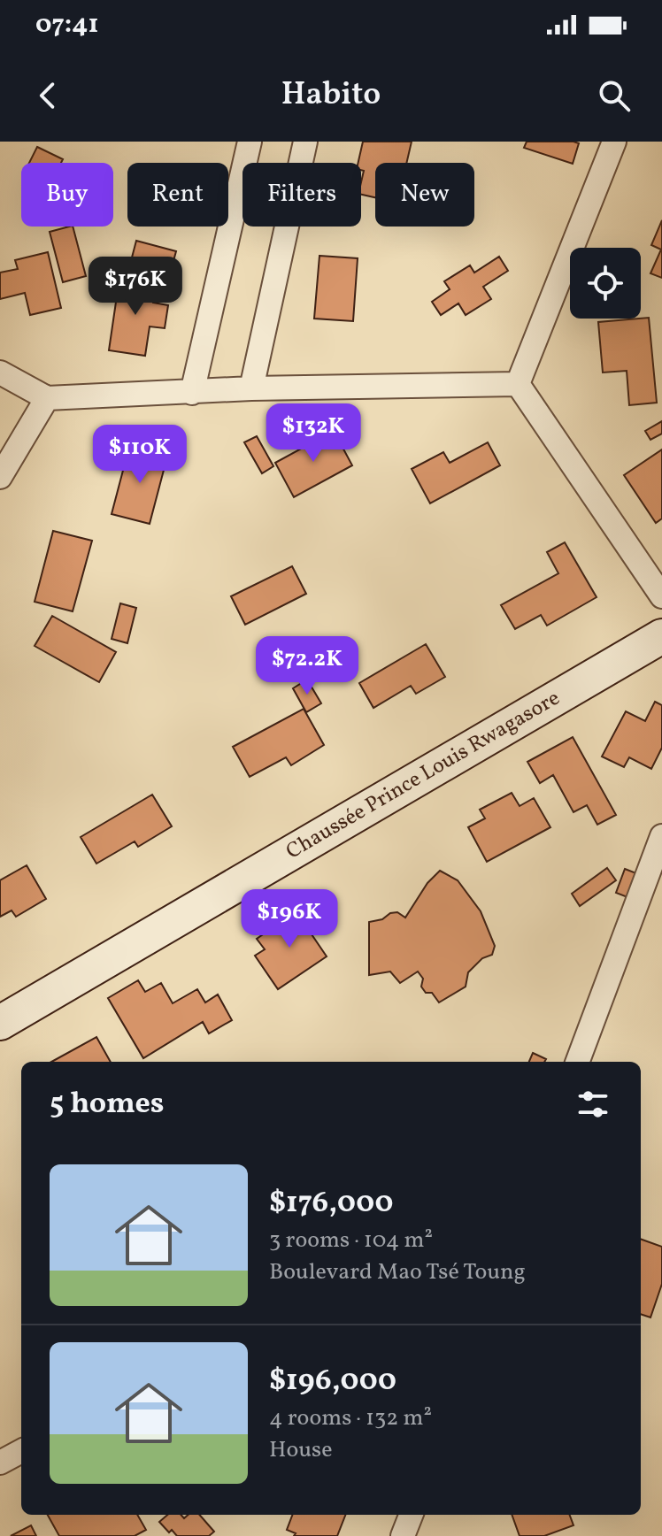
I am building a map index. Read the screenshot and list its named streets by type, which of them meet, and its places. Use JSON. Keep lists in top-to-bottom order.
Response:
{
  "streets": {
    "street": ["Chaussée Prince Louis Rwagasore"]
  },
  "page": {
    "status": "07:41",
    "header": "Habito",
    "chip": [
      "Buy",
      "Rent",
      "Filters",
      "New"
    ],
    "price": [
      "$176K",
      "$132K",
      "$110K",
      "$72.2K",
      "$196K"
    ],
    "heading": "5 homes",
    "list": [
      {
        "name": "$176,000",
        "note": "3 rooms · 104 m² · Boulevard Mao Tsé Toung"
      },
      {
        "name": "$196,000",
        "note": "4 rooms · 132 m² · House"
      }
    ]
  }
}
